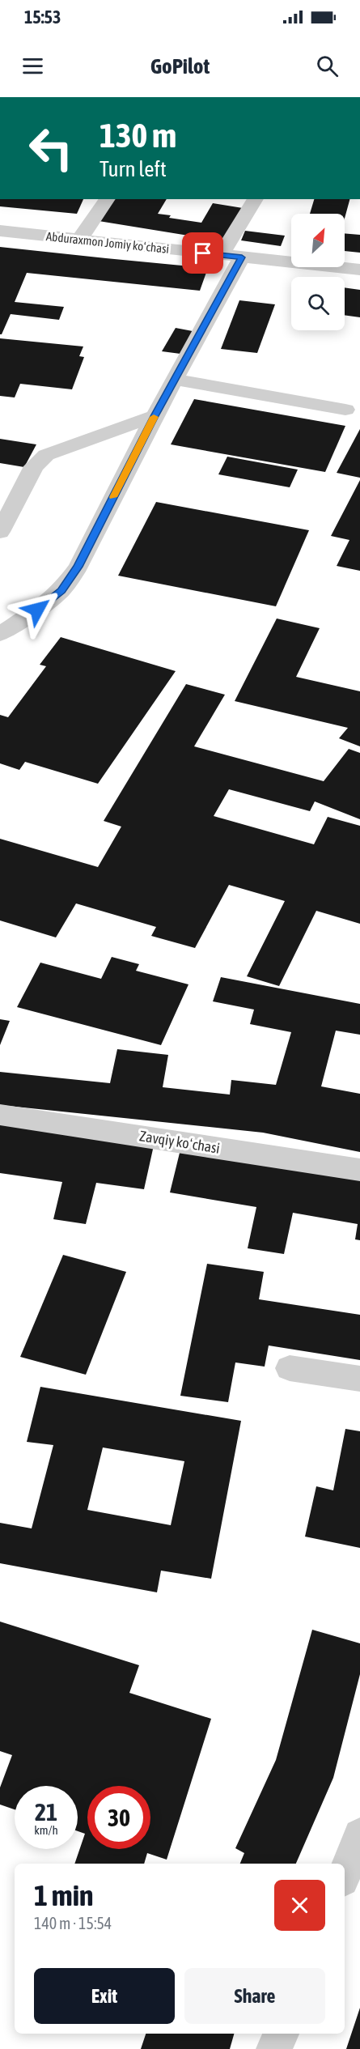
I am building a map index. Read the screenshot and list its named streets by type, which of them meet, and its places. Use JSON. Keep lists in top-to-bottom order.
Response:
{
  "streets": {
    "street": ["Abduraxmon Jomiy koʻchasi", "Zavqiy koʻchasi"]
  },
  "north": "top right",
  "page": {
    "status": "15:53",
    "header": "GoPilot",
    "turn": ["130 m", "Turn left"],
    "speed": "21 km/h",
    "limit": "30",
    "heading": ["1 min", "140 m · 15:54"],
    "buttons": ["Exit", "Share"]
  }
}
